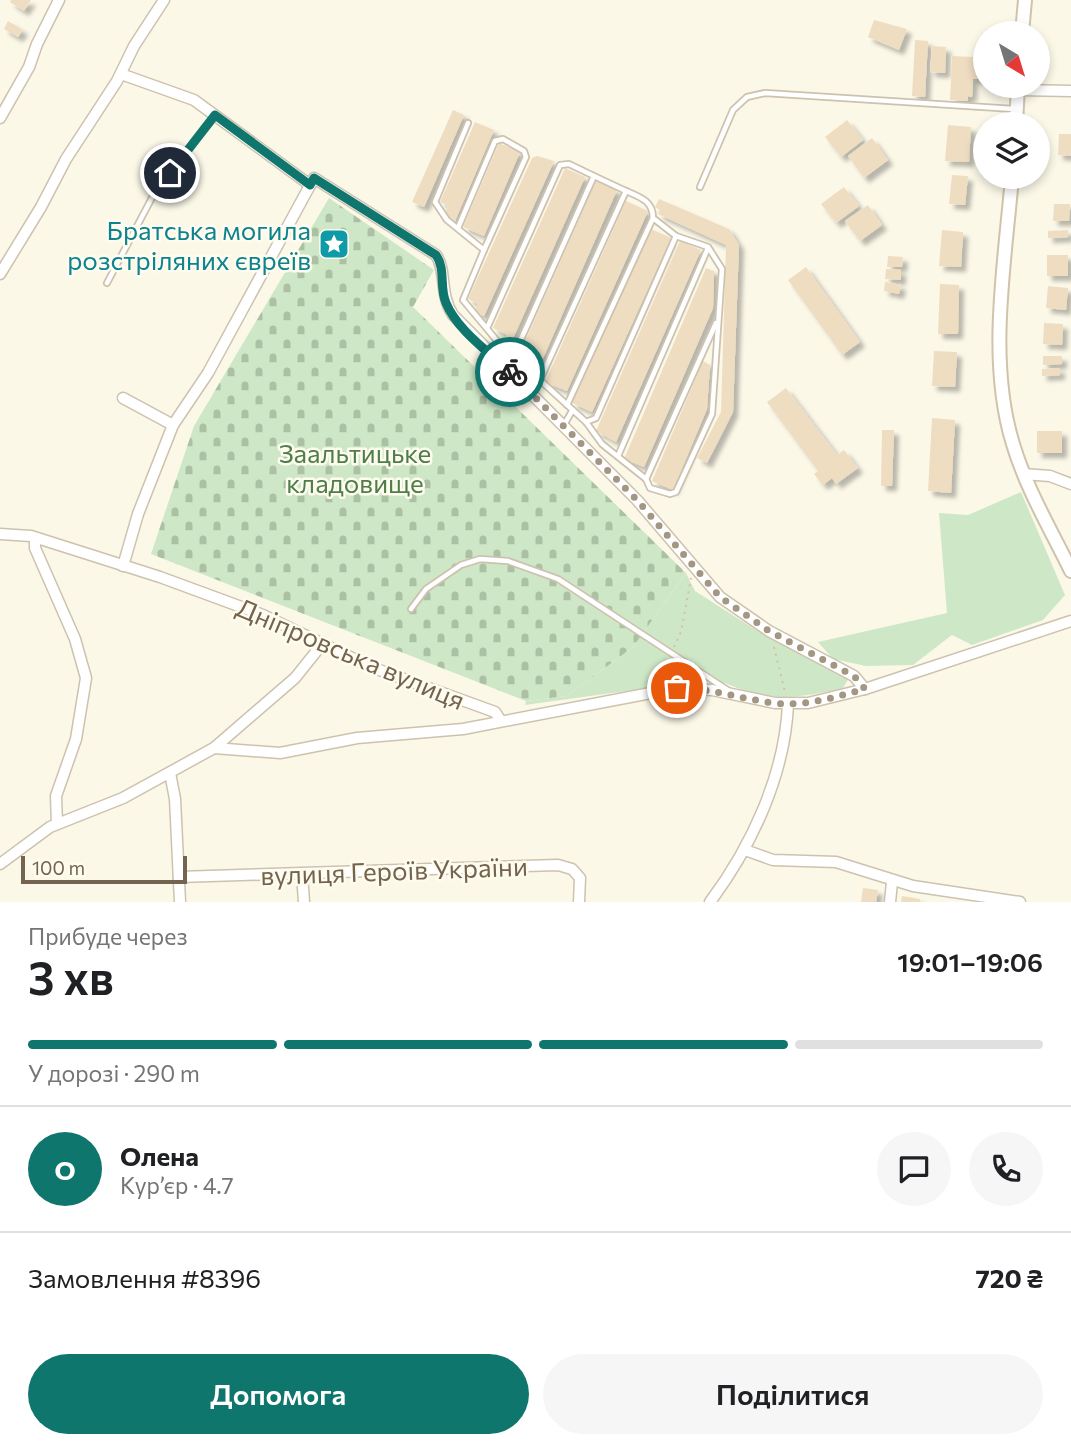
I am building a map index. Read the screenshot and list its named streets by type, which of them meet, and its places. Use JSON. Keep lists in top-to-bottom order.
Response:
{
  "streets": {
    "street": ["Дніпровська вулиця", "вулиця Героїв України"]
  },
  "parks": ["Заальтицьке кладовище"],
  "places": {
    "place": ["Братська могила розстріляних євреїв"]
  },
  "scale_bar": "100 m",
  "north": "bottom right",
  "page": {
    "scale": "100 m",
    "heading": ["3 хв", "Прибуде через", "19:01–19:06"],
    "panel": [
      "Олена",
      "Кур’єр · 4.7",
      "Замовлення #8396",
      "720 ₴"
    ],
    "bar": "У дорозі · 290 m",
    "round": "О",
    "buttons": ["Допомога", "Поділитися"]
  }
}
